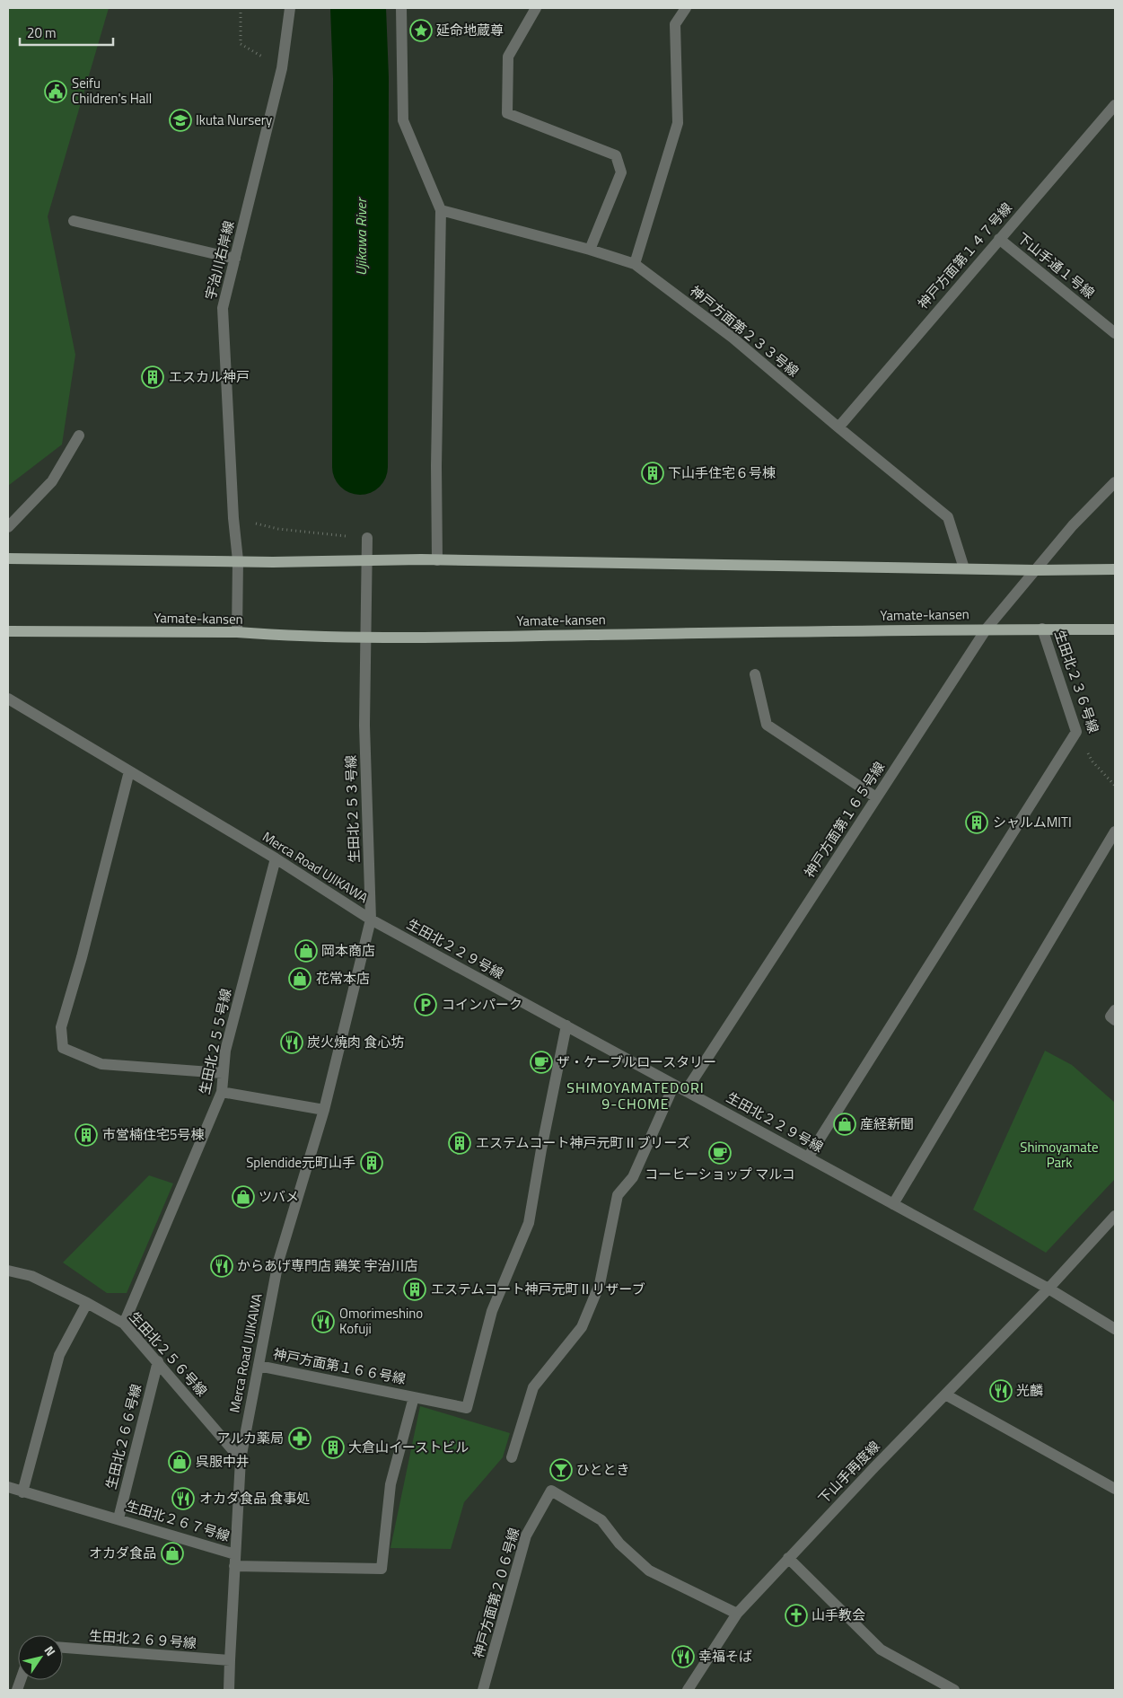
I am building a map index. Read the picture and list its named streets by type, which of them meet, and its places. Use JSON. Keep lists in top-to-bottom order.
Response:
{
  "streets": {
    "main road": ["Yamate-kansen"],
    "street": [
      "神戸方面第１４７号線",
      "宇治川右岸線",
      "下山手通１号線",
      "神戸方面第２３３号線",
      "生田北２３６号線",
      "生田北２５３号線",
      "神戸方面第１６５号線",
      "Merca Road UJIKAWA",
      "生田北２２９号線",
      "生田北２５５号線",
      "生田北２５６号線",
      "神戸方面第１６６号線",
      "生田北２６６号線",
      "下山手再度線",
      "生田北２６７号線",
      "神戸方面第２０６号線",
      "生田北２６９号線"
    ]
  },
  "crossings": [
    ["神戸方面第１４７号線", "下山手通１号線"],
    ["神戸方面第１４７号線", "神戸方面第２３３号線"],
    ["宇治川右岸線", "Yamate-kansen"],
    ["Yamate-kansen", "生田北２３６号線"],
    ["Yamate-kansen", "神戸方面第１６５号線"],
    ["生田北２５３号線", "Merca Road UJIKAWA"],
    ["生田北２５３号線", "生田北２２９号線"],
    ["神戸方面第１６５号線", "生田北２２９号線"],
    ["Merca Road UJIKAWA", "生田北２２９号線"],
    ["Merca Road UJIKAWA", "生田北２５５号線"],
    ["Merca Road UJIKAWA", "生田北２５６号線"],
    ["Merca Road UJIKAWA", "神戸方面第１６６号線"],
    ["Merca Road UJIKAWA", "生田北２６７号線"],
    ["Merca Road UJIKAWA", "生田北２６９号線"],
    ["生田北２２９号線", "神戸方面第１６６号線"],
    ["生田北２２９号線", "下山手再度線"],
    ["生田北２５５号線", "生田北２５６号線"],
    ["生田北２５６号線", "生田北２６６号線"],
    ["神戸方面第１６６号線", "生田北２６７号線"],
    ["生田北２６６号線", "生田北２６７号線"],
    ["下山手再度線", "神戸方面第２０６号線"]
  ],
  "districts": ["SHIMOYAMATEDORI 9-CHOME"],
  "water": ["Ujikawa River"],
  "parks": ["Shimoyamate Park"],
  "places": {
    "place": ["延命地蔵尊"],
    "public building": ["Seifu Children's Hall"],
    "school or university": ["Ikuta Nursery"],
    "building": [
      "エスカル神戸",
      "下山手住宅６号棟",
      "シャルムMITI",
      "市営楠住宅5号棟",
      "エステムコート神戸元町Ⅱブリーズ",
      "Splendide元町山手",
      "エステムコート神戸元町Ⅱリザーブ",
      "大倉山イーストビル"
    ],
    "shop": [
      "岡本商店",
      "花常本店",
      "産経新聞",
      "ツバメ",
      "呉服中井",
      "オカダ食品"
    ],
    "parking": ["コインパーク"],
    "restaurant": [
      "炭火焼肉 食心坊",
      "からあげ専門店 鶏笑 宇治川店",
      "Omorimeshino Kofuji",
      "光麟",
      "オカダ食品 食事処",
      "幸福そば"
    ],
    "cafe": ["ザ・ケーブルロースタリー", "コーヒーショップ マルコ"],
    "pharmacy": ["アルカ薬局"],
    "bar": ["ひととき"],
    "church": ["山手教会"]
  },
  "scale_bar": "20 m",
  "north": "top right"
}
